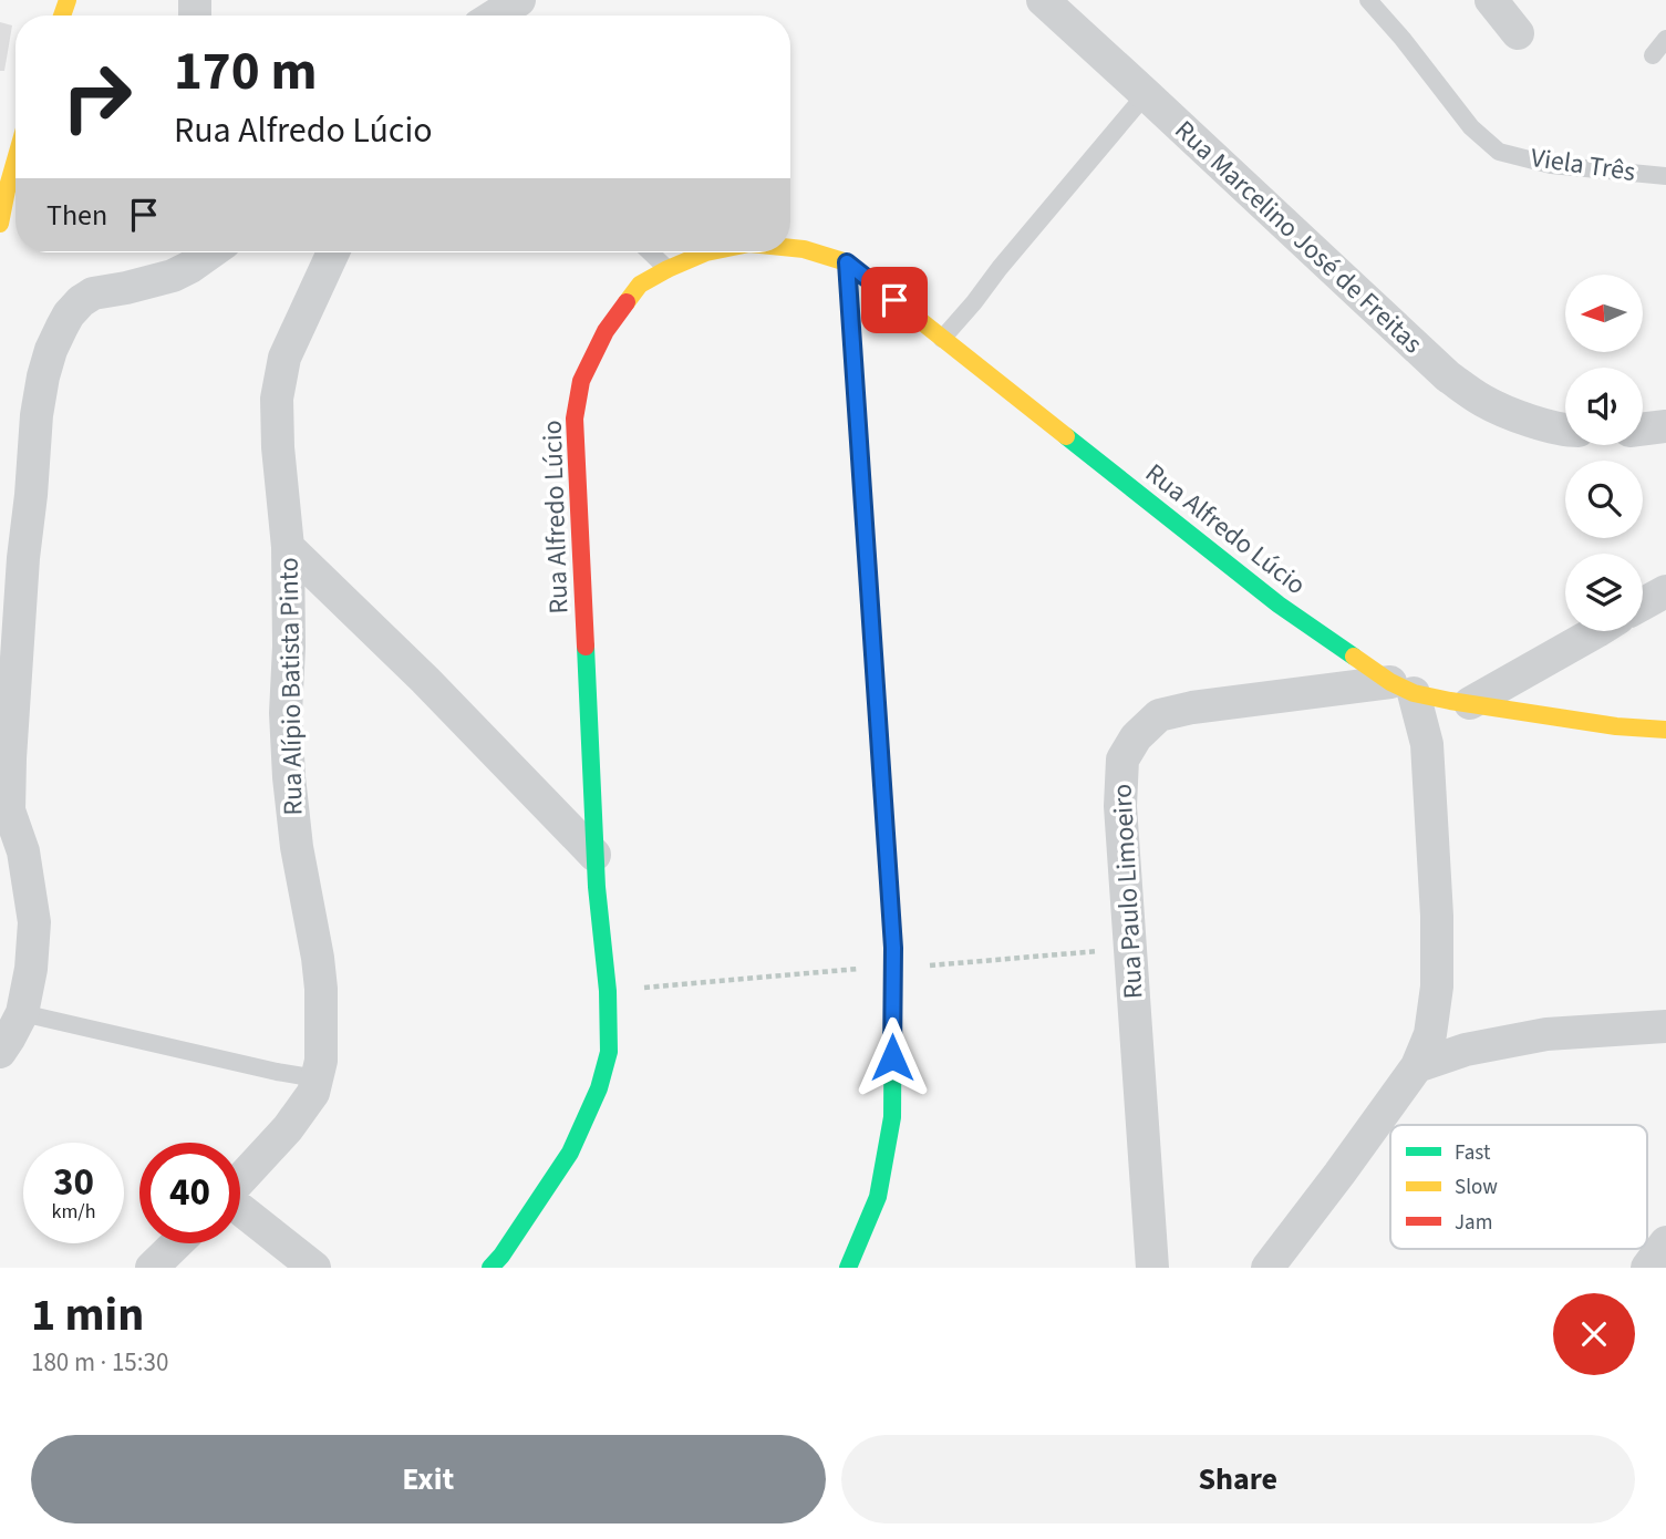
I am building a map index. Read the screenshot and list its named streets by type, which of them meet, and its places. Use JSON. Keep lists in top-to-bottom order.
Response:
{
  "streets": {
    "street": [
      "Rua Marcelino José de Freitas",
      "Rua Alfredo Lúcio",
      "Rua Alípio Batista Pinto",
      "Rua Paulo Limoeiro"
    ],
    "lane": ["Viela Três"]
  },
  "crossings": [
    ["Rua Alfredo Lúcio", "Rua Paulo Limoeiro"]
  ],
  "legend": ["Fast", "Slow", "Jam"],
  "north": "left",
  "page": {
    "turn": ["170 m", "Rua Alfredo Lúcio"],
    "then": "Then",
    "speed": "30 km/h",
    "limit": "40",
    "heading": ["1 min", "180 m · 15:30"],
    "buttons": ["Exit", "Share"]
  }
}
